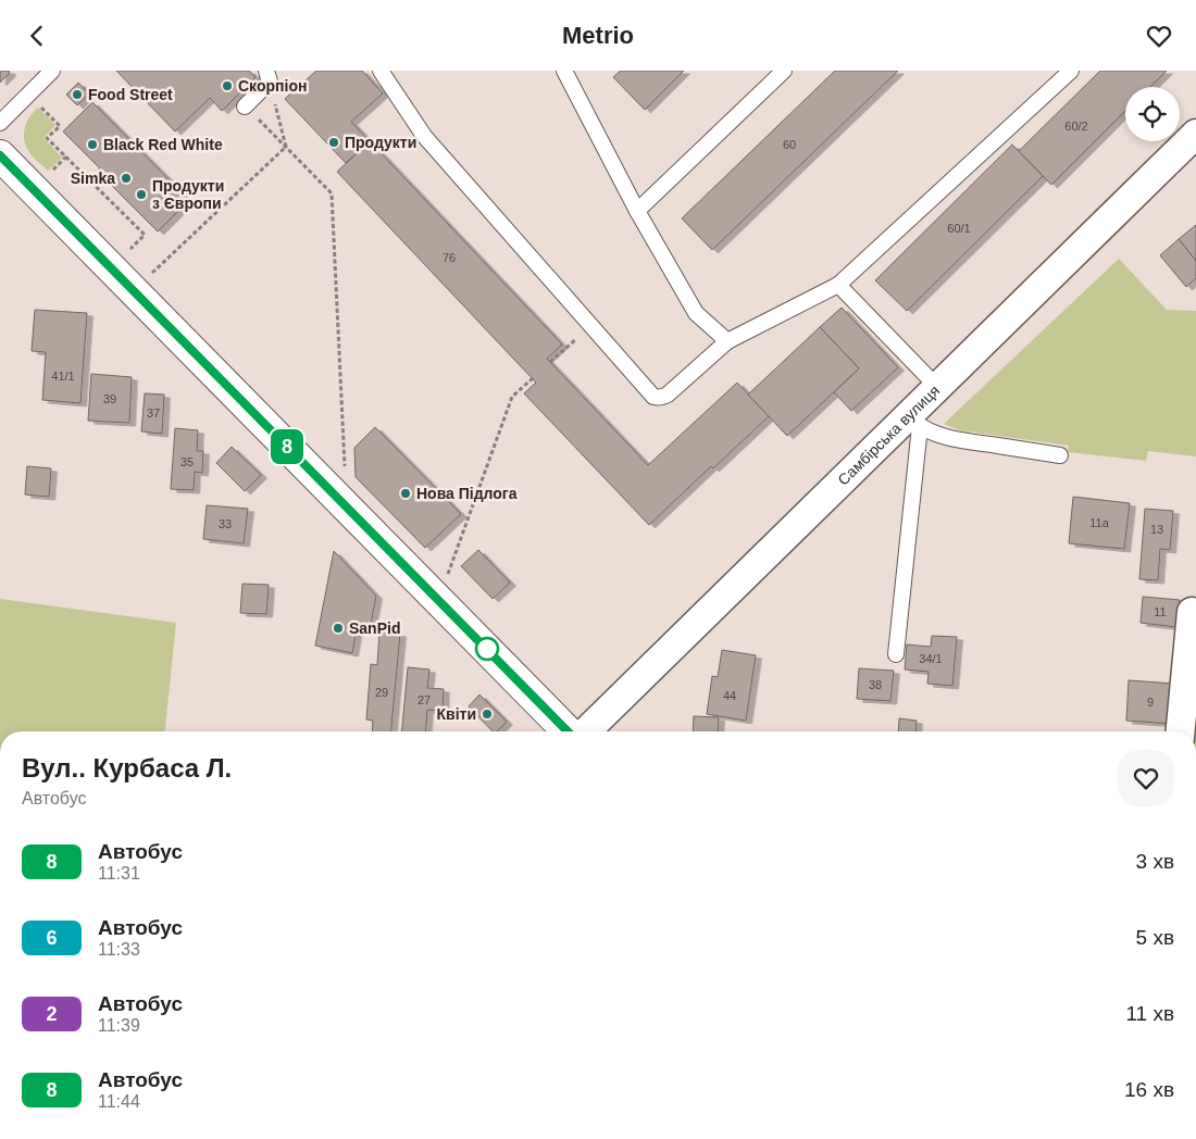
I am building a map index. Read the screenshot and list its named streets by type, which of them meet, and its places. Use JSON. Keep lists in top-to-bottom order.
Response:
{
  "streets": {
    "main road": ["Самбірська вулиця"]
  },
  "places": [
    "Скорпіон",
    "Food Street",
    "Продукти",
    "Black Red White",
    "Simka",
    "Продукти з Європи",
    "Нова Підлога",
    "SanPid",
    "Квіти"
  ],
  "lines": ["bus line 8"],
  "house_numbers": [
    "60/2",
    "60",
    "60/1",
    "76",
    "41/1",
    "39",
    "37",
    "35",
    "11а",
    "33",
    "13",
    "11",
    "34/1",
    "38",
    "29",
    "44",
    "27",
    "9"
  ],
  "page": {
    "header": "Metrio",
    "on_map": "8",
    "heading": ["Вул.. Курбаса Л.", "Автобус"],
    "list": [
      {
        "mark": "8",
        "name": "Автобус",
        "note": "11:31",
        "value": "3 хв"
      },
      {
        "mark": "6",
        "name": "Автобус",
        "note": "11:33",
        "value": "5 хв"
      },
      {
        "mark": "2",
        "name": "Автобус",
        "note": "11:39",
        "value": "11 хв"
      },
      {
        "mark": "8",
        "name": "Автобус",
        "note": "11:44",
        "value": "16 хв"
      }
    ]
  }
}
